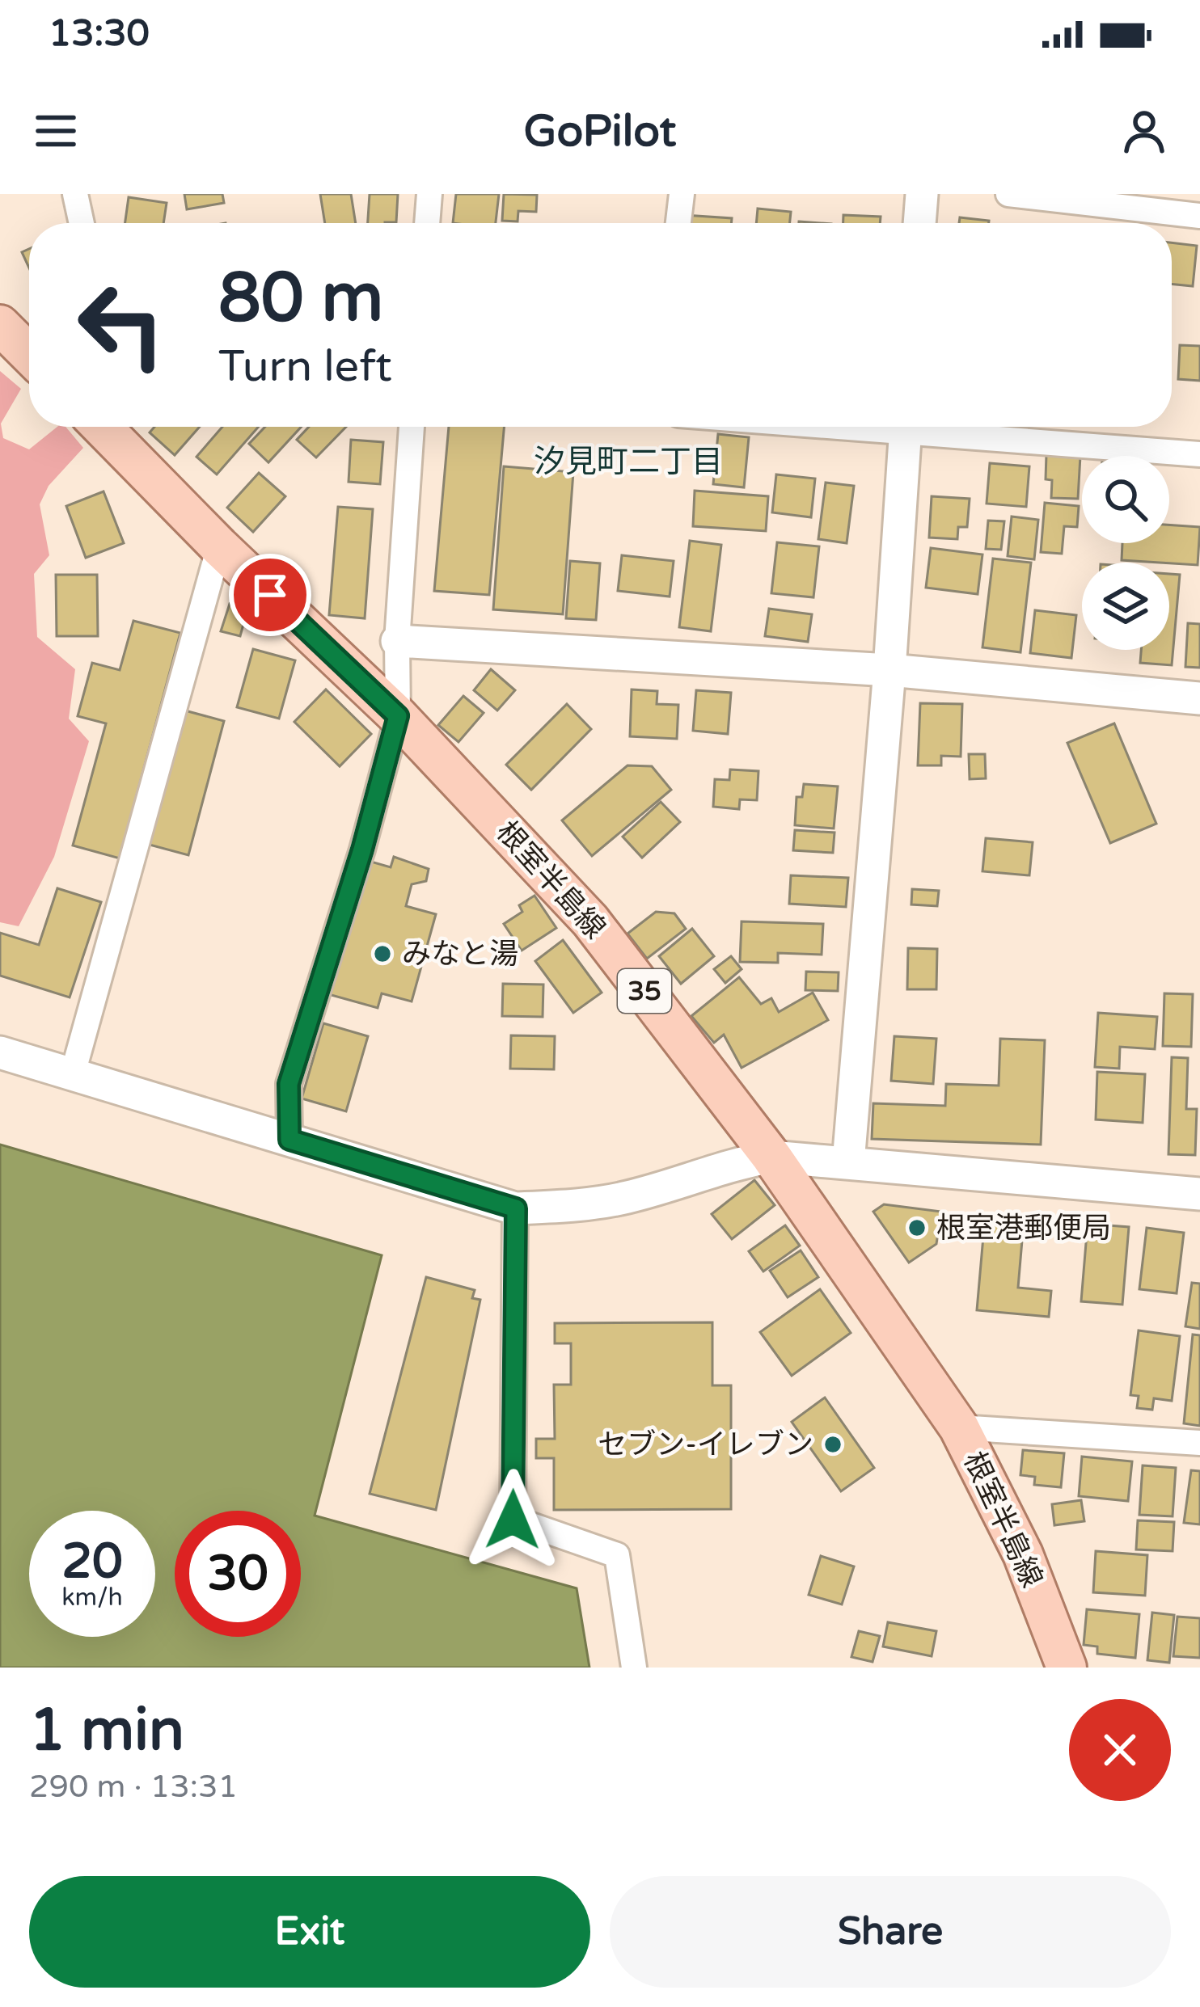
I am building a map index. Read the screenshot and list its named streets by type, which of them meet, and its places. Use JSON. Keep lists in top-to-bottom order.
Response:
{
  "streets": {
    "main road": ["根室半島線", "35"]
  },
  "districts": ["汐見町二丁目"],
  "places": ["みなと湯", "根室港郵便局", "セブン-イレブン"],
  "page": {
    "status": "13:30",
    "header": "GoPilot",
    "turn": ["80 m", "Turn left"],
    "speed": "20 km/h",
    "limit": "30",
    "heading": ["1 min", "290 m · 13:31"],
    "buttons": ["Exit", "Share"]
  }
}
